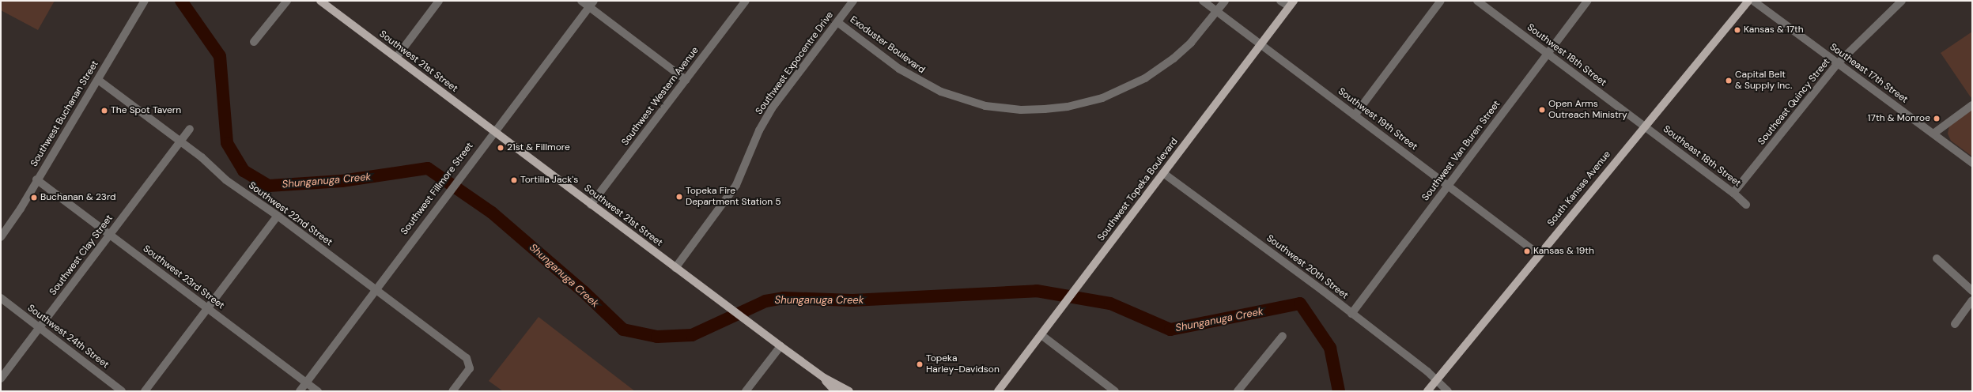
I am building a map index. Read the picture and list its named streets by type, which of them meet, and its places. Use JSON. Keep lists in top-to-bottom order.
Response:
{
  "streets": {
    "main road": ["Southwest 21st Street", "South Kansas Avenue", "Southwest Topeka Boulevard"],
    "street": [
      "Exoduster Boulevard",
      "Southwest 18th Street",
      "Southwest Expocentre Drive",
      "Southeast 17th Street",
      "Southwest Western Avenue",
      "Southeast Quincy Street",
      "Southwest Buchanan Street",
      "Southwest 19th Street",
      "Southwest Van Buren Street",
      "Southeast 18th Street",
      "Southwest Fillmore Street",
      "Southwest 22nd Street",
      "Southwest Clay Street",
      "Southwest 20th Street",
      "Southwest 23rd Street",
      "Southwest 24th Street"
    ]
  },
  "crossings": [
    ["Exoduster Boulevard", "Southwest Expocentre Drive"],
    ["Exoduster Boulevard", "Southwest 19th Street"],
    ["Southwest 18th Street", "Southwest Van Buren Street"],
    ["Southwest 18th Street", "Southeast 18th Street"],
    ["Southwest 18th Street", "South Kansas Avenue"],
    ["Southwest 21st Street", "Southwest Expocentre Drive"],
    ["Southwest 21st Street", "Southwest Western Avenue"],
    ["Southwest 21st Street", "Southwest Fillmore Street"],
    ["Southeast 17th Street", "Southeast Quincy Street"],
    ["Southeast Quincy Street", "Southeast 18th Street"],
    ["Southwest Buchanan Street", "Southwest 22nd Street"],
    ["Southwest Buchanan Street", "Southwest 23rd Street"],
    ["Southwest 19th Street", "Southwest Van Buren Street"],
    ["Southwest 19th Street", "South Kansas Avenue"],
    ["Southwest 19th Street", "Southwest Topeka Boulevard"],
    ["Southwest Van Buren Street", "Southwest 20th Street"],
    ["Southeast 18th Street", "South Kansas Avenue"],
    ["Southwest Fillmore Street", "Southwest 22nd Street"],
    ["Southwest Fillmore Street", "Southwest 23rd Street"],
    ["South Kansas Avenue", "Southwest 20th Street"],
    ["Southwest Topeka Boulevard", "Southwest 20th Street"],
    ["Southwest 22nd Street", "Southwest Clay Street"],
    ["Southwest Clay Street", "Southwest 23rd Street"],
    ["Southwest Clay Street", "Southwest 24th Street"]
  ],
  "water": ["Shunganuga Creek"],
  "places": [
    "Kansas & 17th",
    "Capital Belt & Supply Inc.",
    "Open Arms Outreach Ministry",
    "The Spot Tavern",
    "17th & Monroe",
    "21st & Fillmore",
    "Tortilla Jack's",
    "Topeka Fire Department Station 5",
    "Buchanan & 23rd",
    "Kansas & 19th",
    "Topeka Harley-Davidson"
  ]
}
